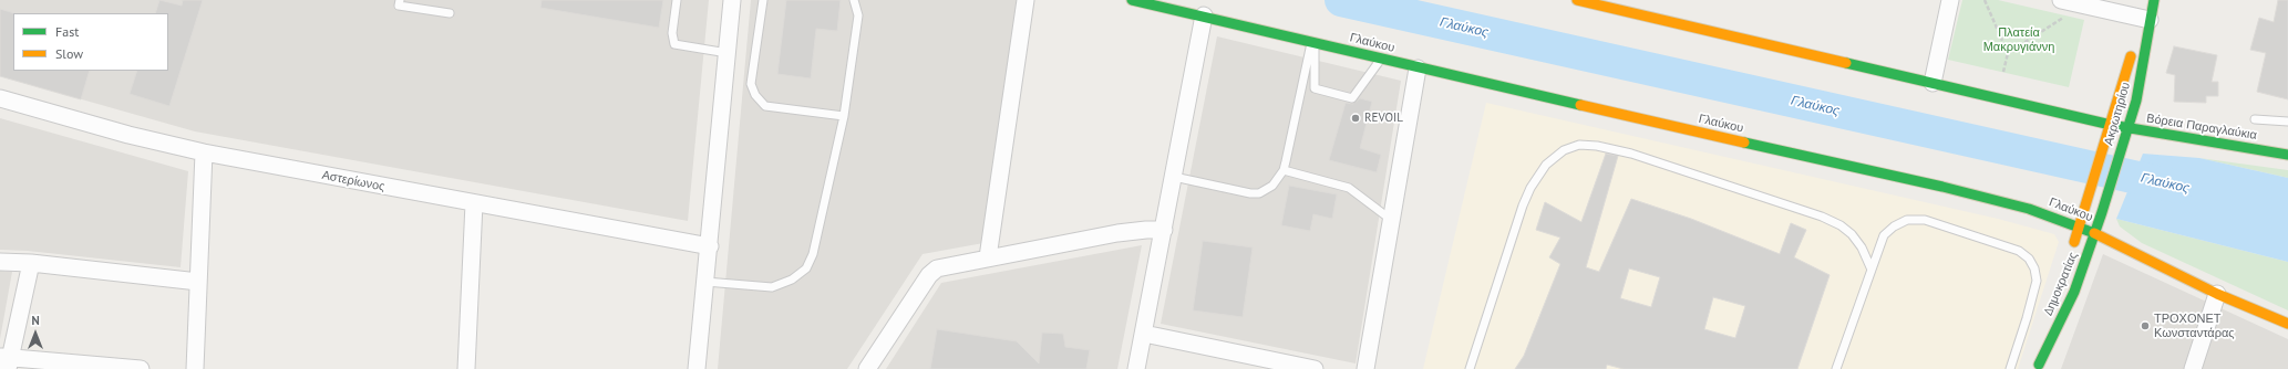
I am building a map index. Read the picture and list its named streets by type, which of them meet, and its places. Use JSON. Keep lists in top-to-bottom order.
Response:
{
  "streets": {
    "main road": [
      "Γλαύκου",
      "Ακρωτηρίου",
      "Βόρεια Παραγλαύκια",
      "Δημοκρατίας"
    ],
    "street": ["Αστερίωνος"]
  },
  "crossings": [
    ["Γλαύκου", "Δημοκρατίας"],
    ["Ακρωτηρίου", "Βόρεια Παραγλαύκια"],
    ["Ακρωτηρίου", "Δημοκρατίας"]
  ],
  "water": ["Γλαύκος"],
  "parks": ["Πλατεία Μακρυγιάννη"],
  "places": ["REVOIL", "ΤΡΟΧΟΝΕΤ Κωνσταντάρας"],
  "legend": ["Fast", "Slow"],
  "north": "top"
}
